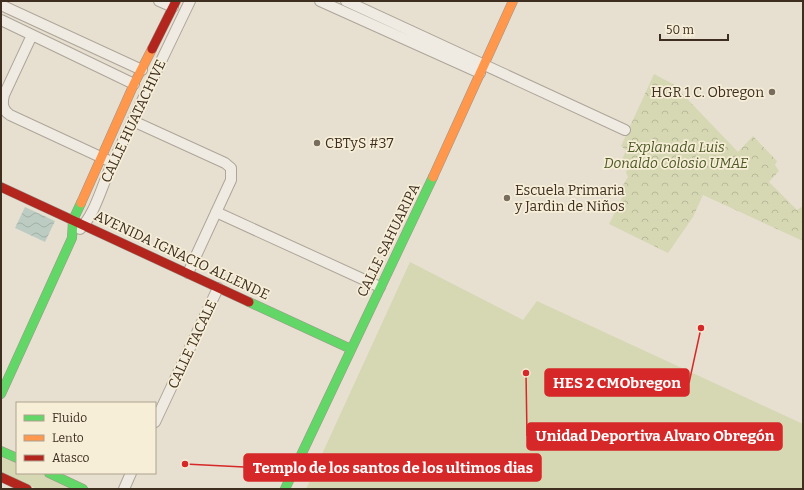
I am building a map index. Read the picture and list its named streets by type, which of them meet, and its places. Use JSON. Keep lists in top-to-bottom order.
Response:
{
  "streets": {
    "street": [
      "CALLE HUATACHIVE",
      "CALLE SAHUARIPA",
      "AVENIDA IGNACIO ALLENDE",
      "CALLE TACALE"
    ]
  },
  "crossings": [
    ["CALLE HUATACHIVE", "AVENIDA IGNACIO ALLENDE"],
    ["CALLE SAHUARIPA", "AVENIDA IGNACIO ALLENDE"],
    ["AVENIDA IGNACIO ALLENDE", "CALLE TACALE"]
  ],
  "parks": ["Explanada Luis Donaldo Colosio UMAE"],
  "places": [
    "HGR 1 C. Obregon",
    "CBTyS #37",
    "Escuela Primaria y Jardin de Niños",
    "HES 2 CMObregon",
    "Unidad Deportiva Alvaro Obregón",
    "Templo de los santos de los ultimos dias"
  ],
  "legend": ["Fluido", "Lento", "Atasco"],
  "scale_bar": "50 m"
}
